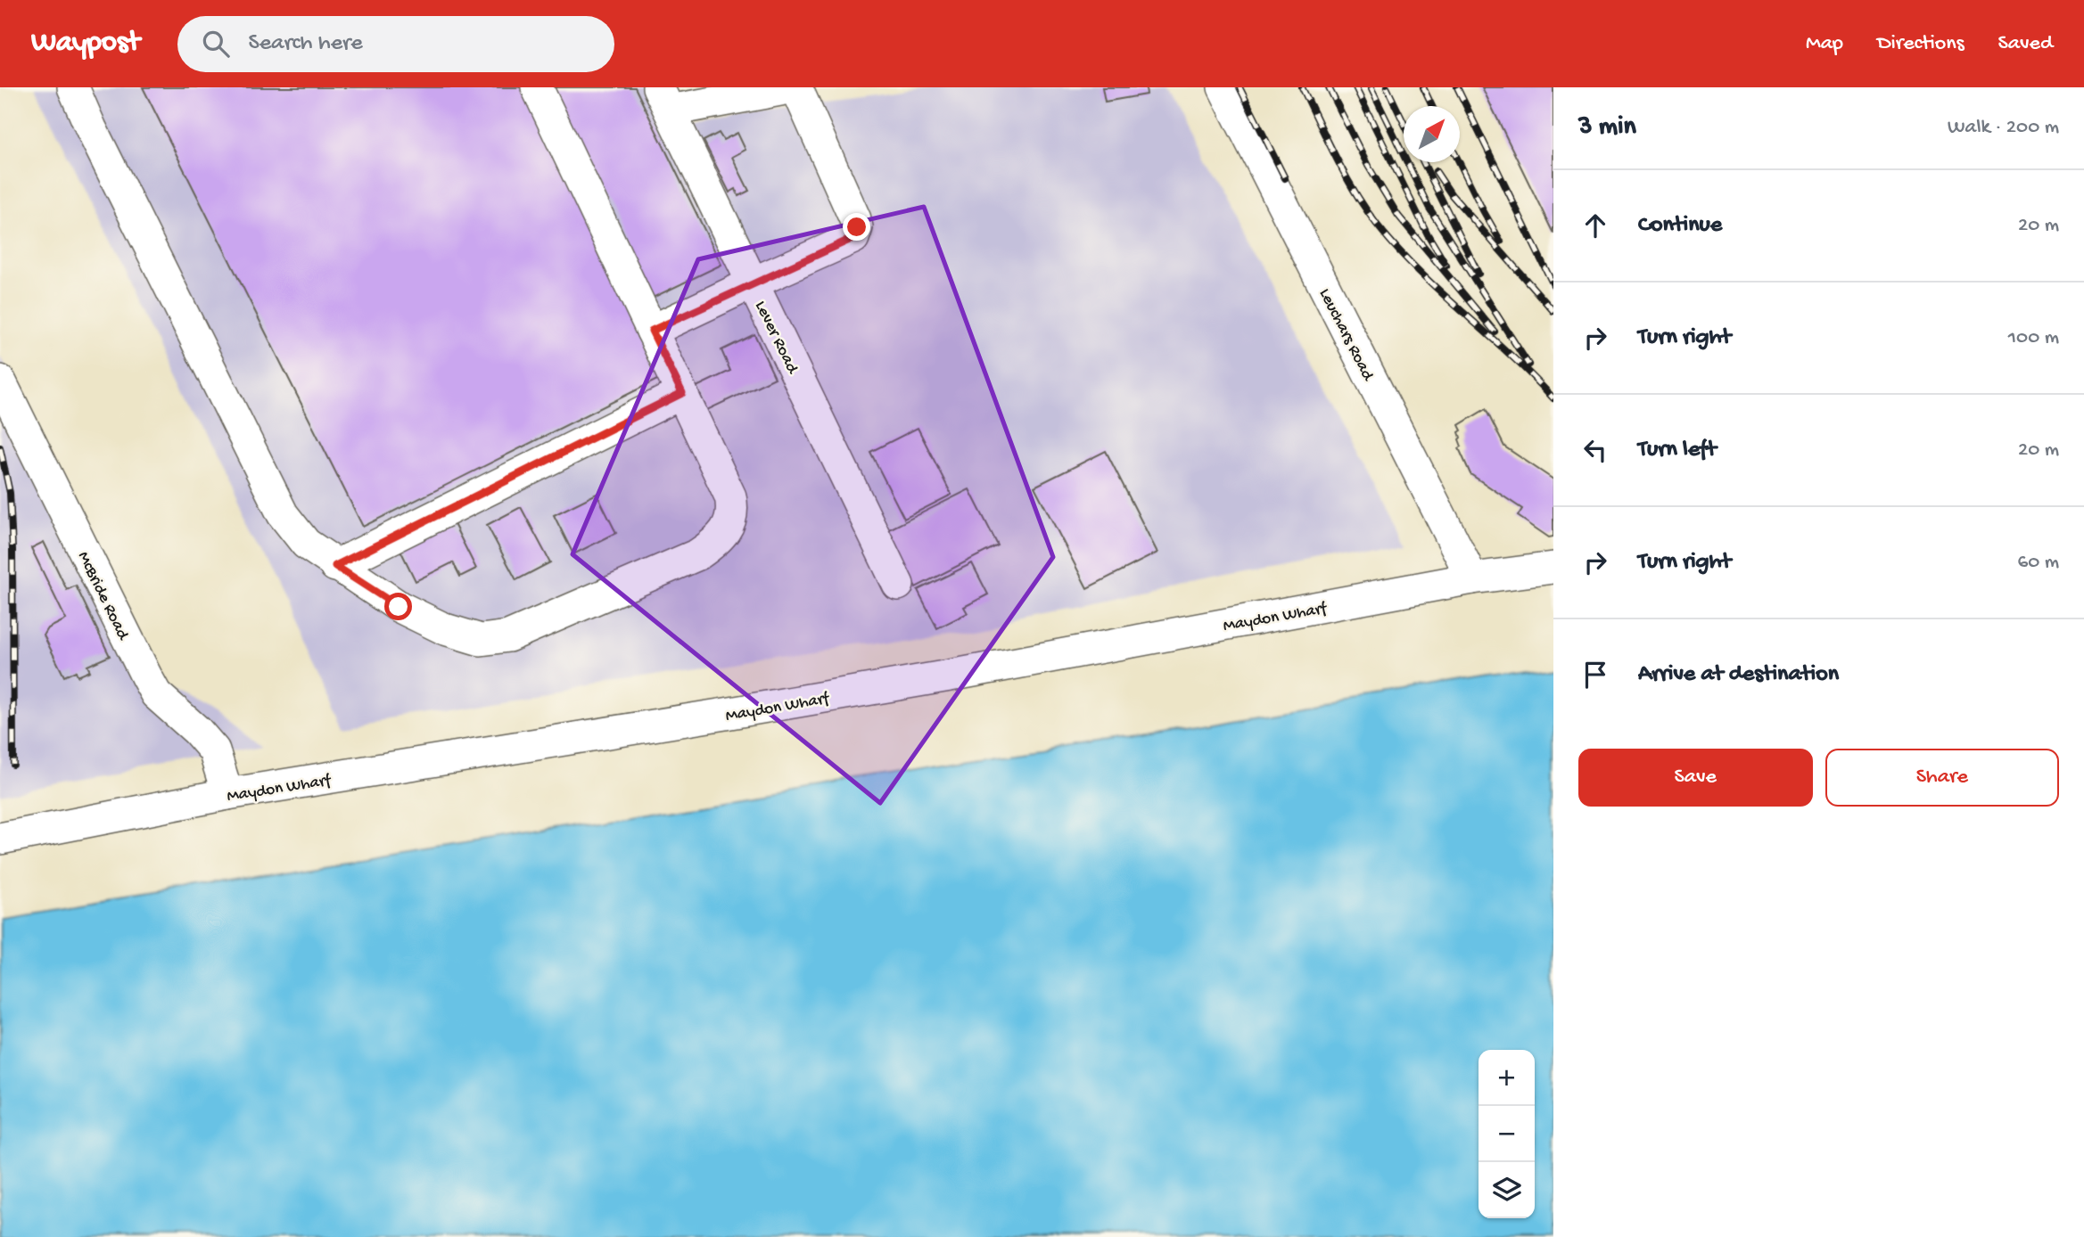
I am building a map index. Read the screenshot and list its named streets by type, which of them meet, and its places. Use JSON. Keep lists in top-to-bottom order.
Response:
{
  "streets": {
    "street": [
      "Leuchars Road",
      "Lever Road",
      "McBride Road",
      "Maydon Wharf"
    ]
  },
  "crossings": [
    ["Leuchars Road", "Maydon Wharf"],
    ["McBride Road", "Maydon Wharf"]
  ],
  "north": "top right",
  "page": {
    "header": "Waypost",
    "search": "Search here",
    "nav": ["Map", "Directions", "Saved"],
    "heading": ["3 min", "Walk · 200 m"],
    "list": [
      ["Continue", "20 m"],
      ["Turn right", "100 m"],
      ["Turn left", "20 m"],
      ["Turn right", "60 m"],
      "Arrive at destination"
    ],
    "buttons": ["Save", "Share"],
    "map_buttons": ["+", "−"]
  }
}
